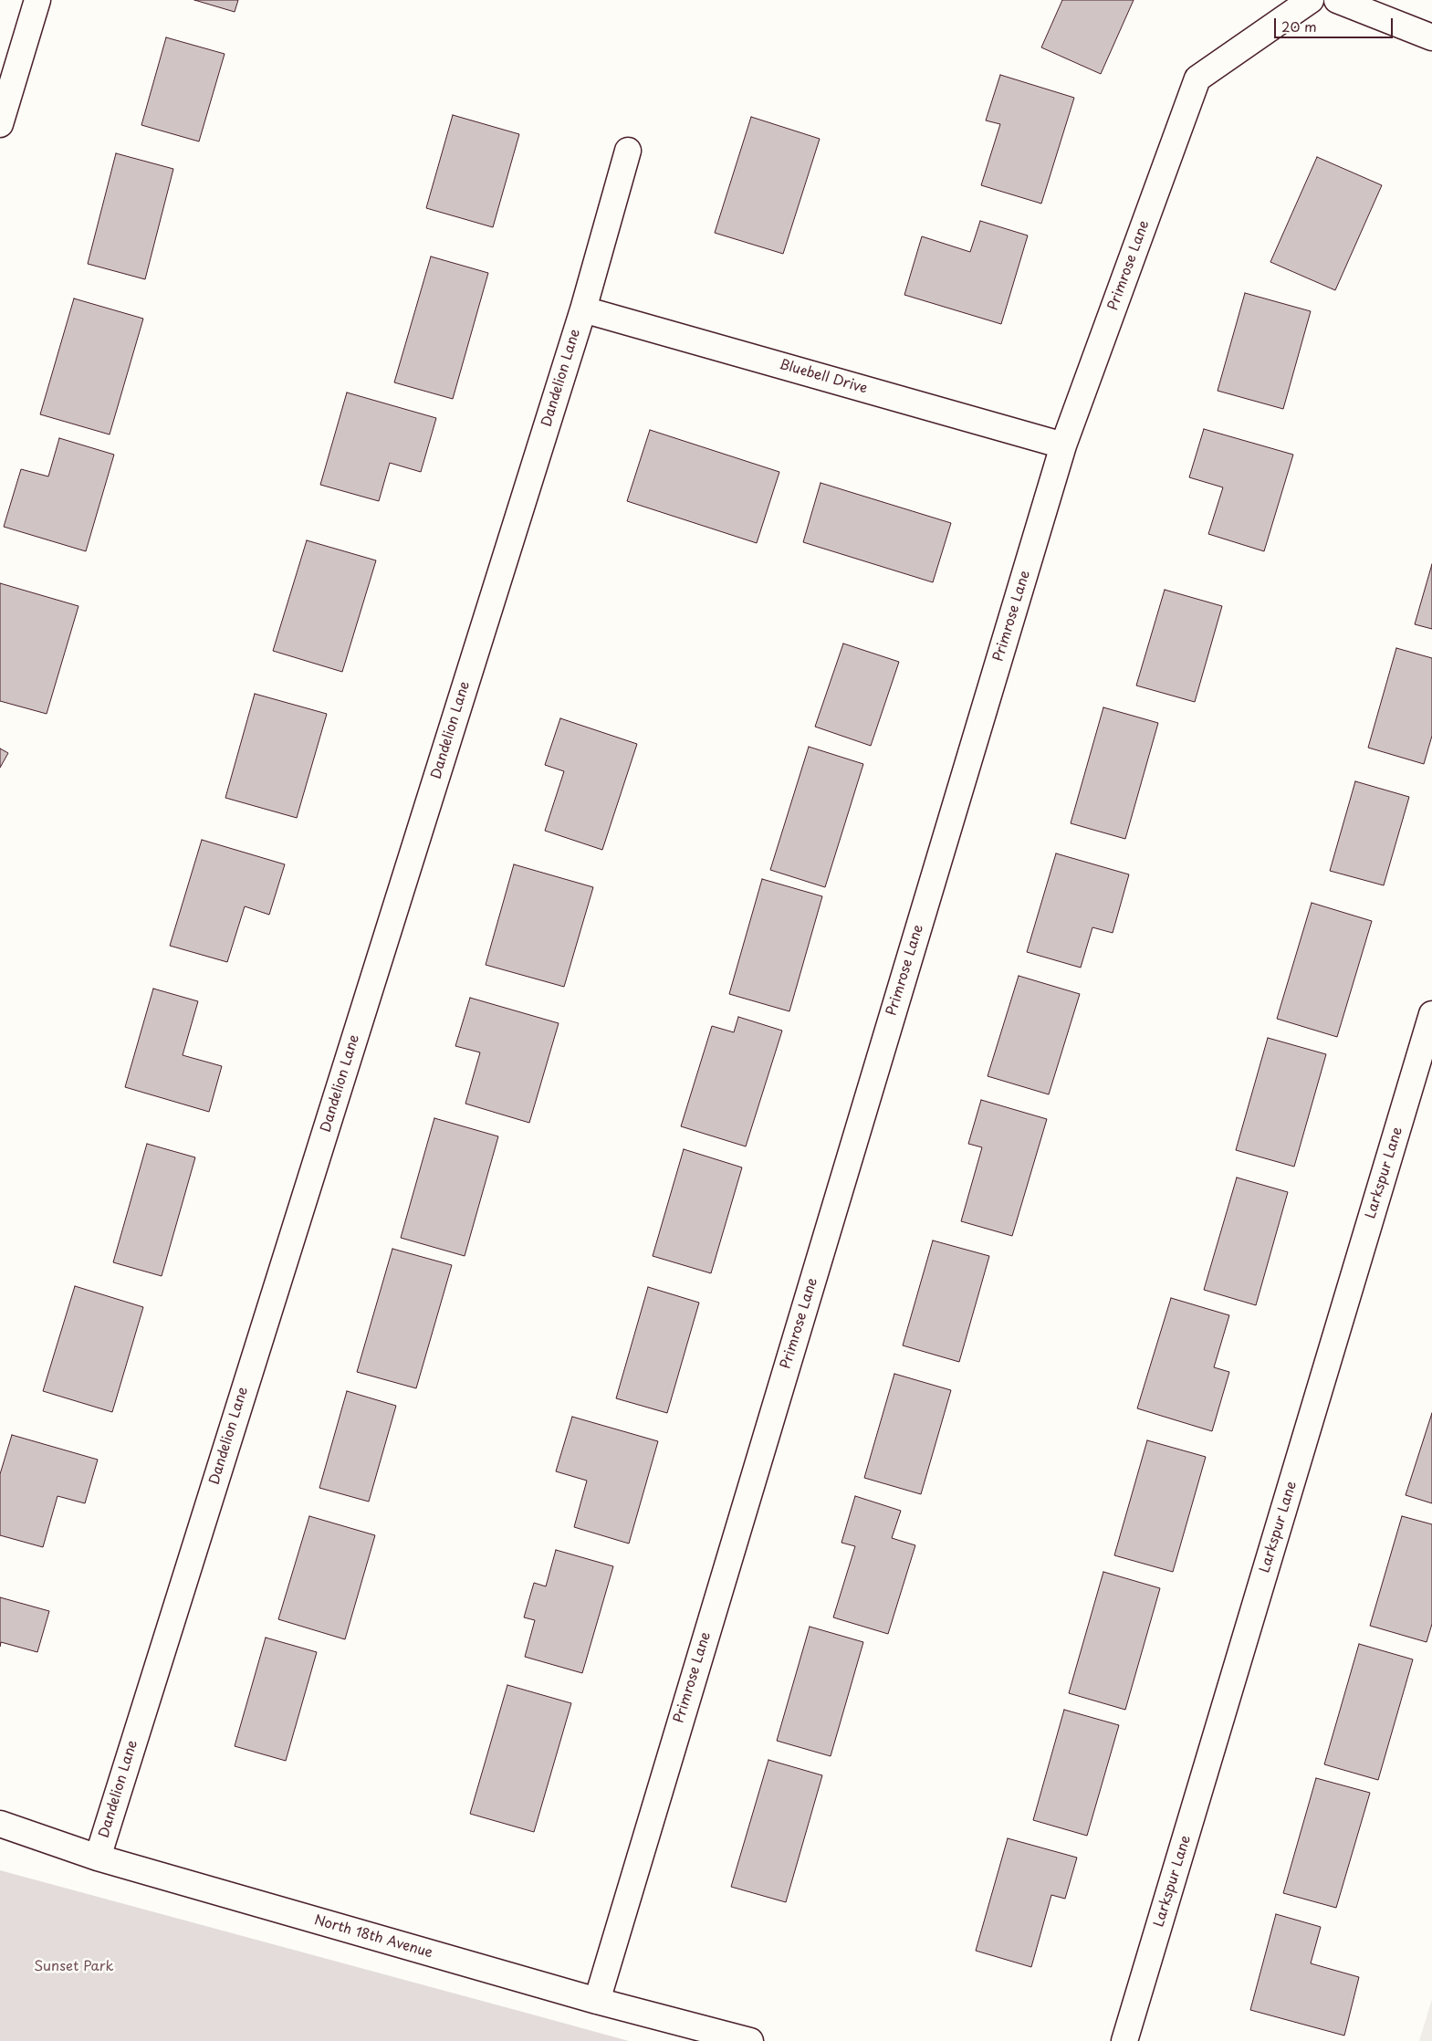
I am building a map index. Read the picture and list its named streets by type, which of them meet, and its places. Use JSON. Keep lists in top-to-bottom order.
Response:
{
  "streets": {
    "street": [
      "Primrose Lane",
      "Bluebell Drive",
      "Dandelion Lane",
      "Larkspur Lane",
      "North 18th Avenue"
    ]
  },
  "crossings": [
    ["Primrose Lane", "Bluebell Drive"],
    ["Primrose Lane", "North 18th Avenue"],
    ["Bluebell Drive", "Dandelion Lane"],
    ["Dandelion Lane", "North 18th Avenue"]
  ],
  "parks": ["Sunset Park"],
  "scale_bar": "20 m"
}
